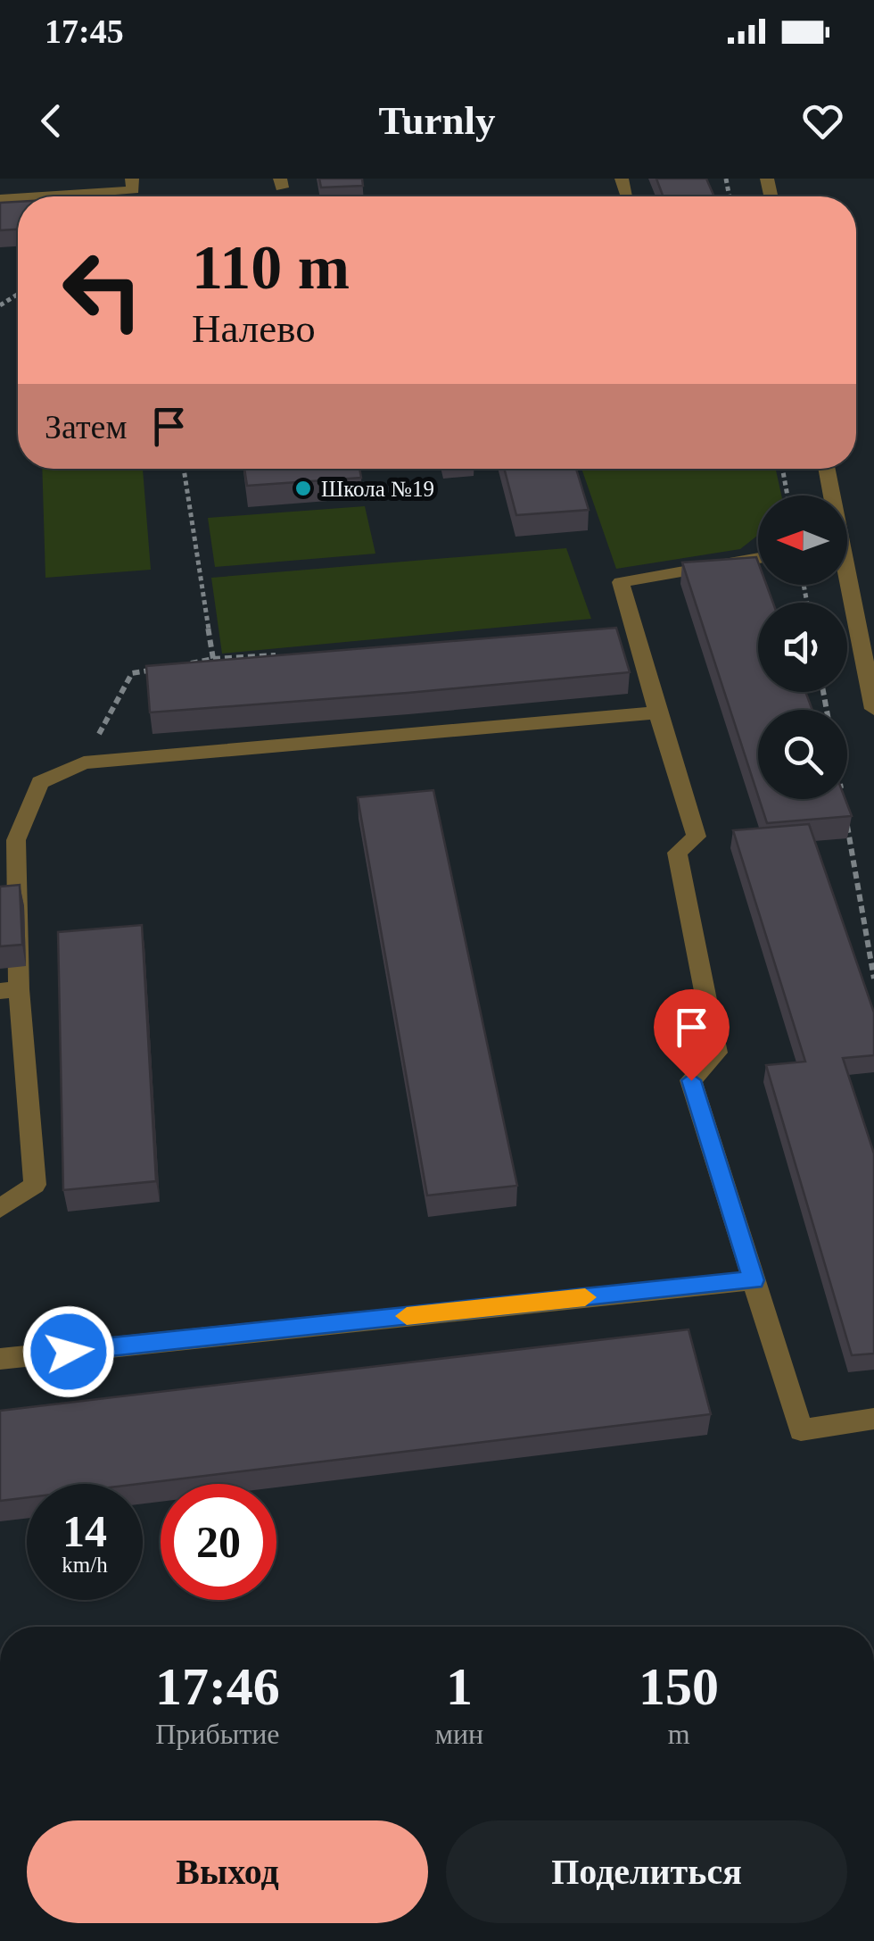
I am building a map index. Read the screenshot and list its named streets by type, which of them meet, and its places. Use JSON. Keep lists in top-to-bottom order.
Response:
{
  "places": ["Школа №19"],
  "north": "left",
  "page": {
    "status": "17:45",
    "header": "Turnly",
    "turn": ["110 m", "Налево"],
    "then": "Затем",
    "speed": "14 km/h",
    "limit": "20",
    "eta": [
      "17:46",
      "Прибытие",
      "1",
      "мин",
      "150",
      "m"
    ],
    "buttons": ["Выход", "Поделиться"]
  }
}
